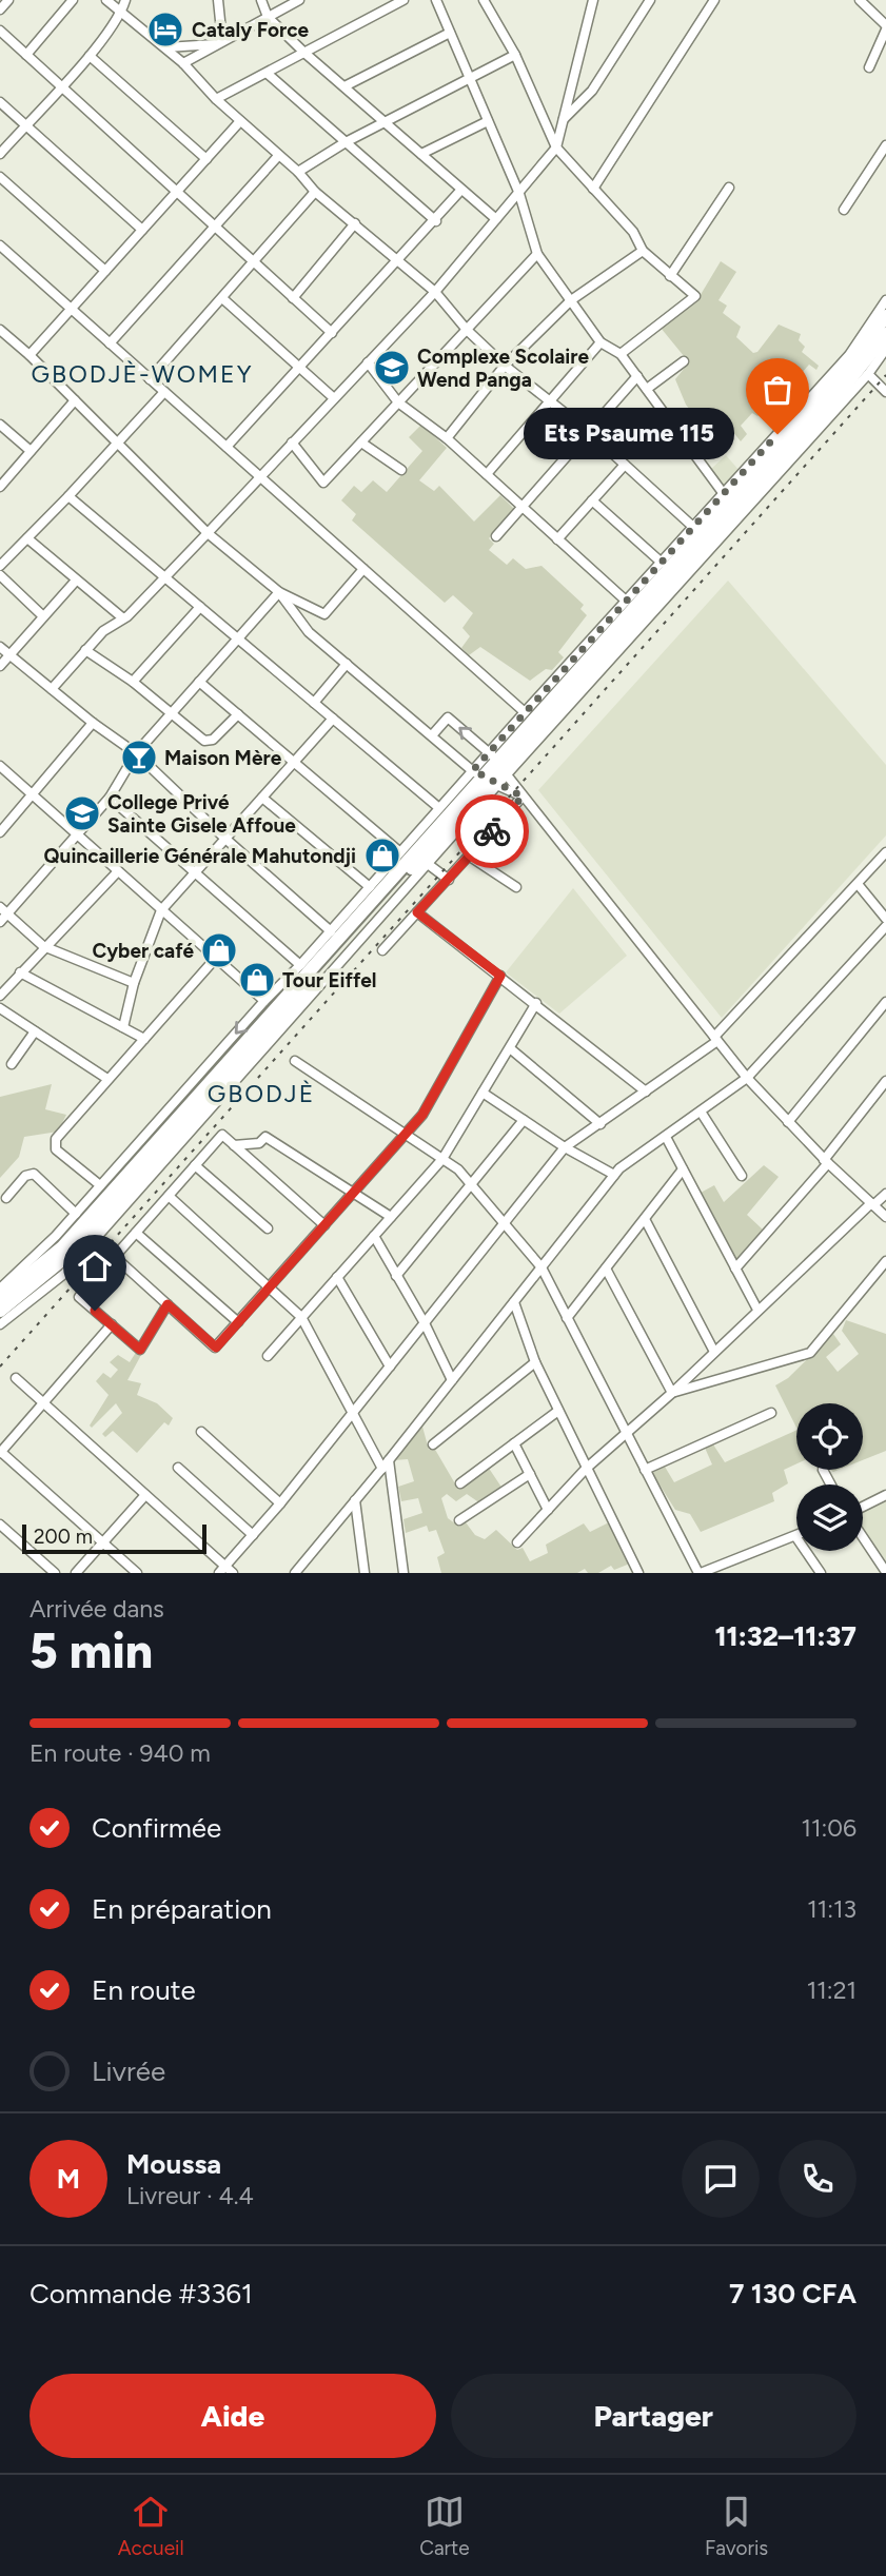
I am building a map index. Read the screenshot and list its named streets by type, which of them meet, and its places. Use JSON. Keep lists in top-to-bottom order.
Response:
{
  "districts": ["GBODJÈ-WOMEY", "GBODJÈ"],
  "places": {
    "hotel": ["Cataly Force"],
    "school or university": ["Complexe Scolaire Wend Panga", "College Privé Sainte Gisele Affoue"],
    "other": ["Ets Psaume 115"],
    "bar": ["Maison Mère"],
    "shop": ["Quincaillerie Générale Mahutondji", "Cyber café", "Tour Eiffel"]
  },
  "scale_bar": "200 m",
  "page": {
    "bubble": "Ets Psaume 115",
    "scale": "200 m",
    "heading": ["5 min", "Arrivée dans", "11:32–11:37"],
    "panel": [
      "Moussa",
      "Livreur · 4.4",
      "Commande #3361",
      "7 130 CFA"
    ],
    "bar": "En route · 940 m",
    "list": [
      ["Confirmée", "11:06"],
      ["En préparation", "11:13"],
      ["En route", "11:21"],
      "Livrée"
    ],
    "round": "M",
    "buttons": ["Aide", "Partager"],
    "tabs": ["Accueil", "Carte", "Favoris"]
  }
}
